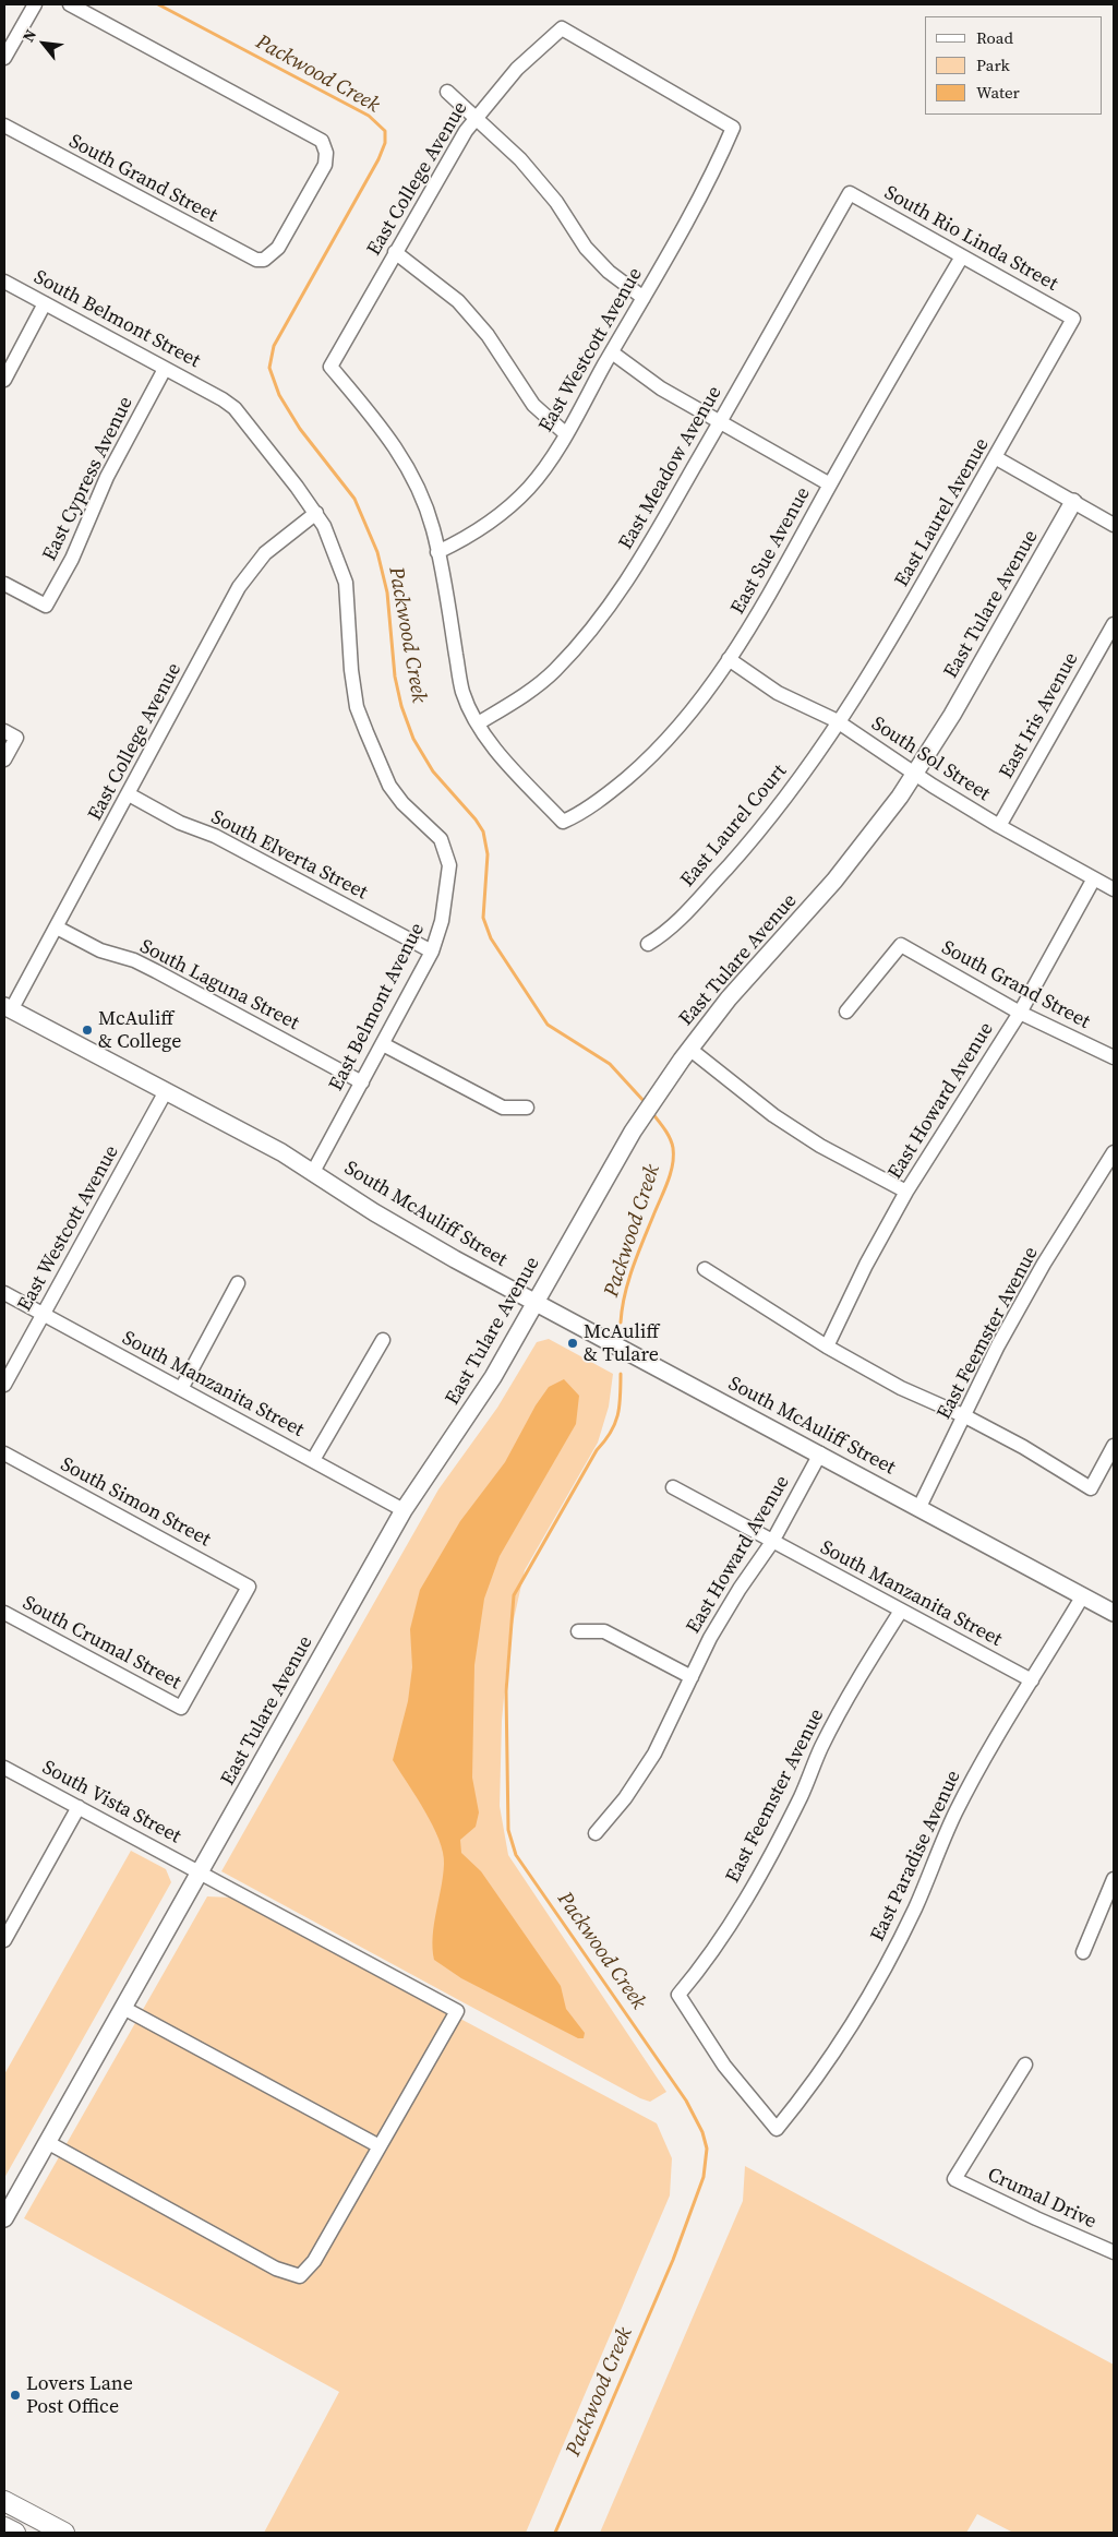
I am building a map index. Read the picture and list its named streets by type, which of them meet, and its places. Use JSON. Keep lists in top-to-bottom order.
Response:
{
  "streets": {
    "street": [
      "South Grand Street",
      "East College Avenue",
      "South Rio Linda Street",
      "South Belmont Street",
      "East Westcott Avenue",
      "East Meadow Avenue",
      "East Cypress Avenue",
      "East Laurel Avenue",
      "East Sue Avenue",
      "East Tulare Avenue",
      "East Iris Avenue",
      "South Sol Street",
      "East Laurel Court",
      "South Elverta Street",
      "South Laguna Street",
      "East Belmont Avenue",
      "East Howard Avenue",
      "South McAuliff Street",
      "East Feemster Avenue",
      "South Manzanita Street",
      "South Simon Street",
      "South Crumal Street",
      "South Vista Street",
      "East Paradise Avenue",
      "Crumal Drive"
    ]
  },
  "crossings": [
    ["South Grand Street", "East Howard Avenue"],
    ["East College Avenue", "South Belmont Street"],
    ["East College Avenue", "East Westcott Avenue"],
    ["East College Avenue", "South Elverta Street"],
    ["East College Avenue", "South Laguna Street"],
    ["East College Avenue", "South McAuliff Street"],
    ["South Rio Linda Street", "East Meadow Avenue"],
    ["South Rio Linda Street", "East Laurel Avenue"],
    ["South Rio Linda Street", "East Sue Avenue"],
    ["South Belmont Street", "East Cypress Avenue"],
    ["South Belmont Street", "East Belmont Avenue"],
    ["East Westcott Avenue", "South McAuliff Street"],
    ["East Westcott Avenue", "South Manzanita Street"],
    ["East Meadow Avenue", "East Sue Avenue"],
    ["East Laurel Avenue", "South Sol Street"],
    ["East Laurel Avenue", "East Laurel Court"],
    ["East Sue Avenue", "South Sol Street"],
    ["East Tulare Avenue", "South Sol Street"],
    ["East Tulare Avenue", "South McAuliff Street"],
    ["East Tulare Avenue", "South Manzanita Street"],
    ["East Tulare Avenue", "South Vista Street"],
    ["East Iris Avenue", "South Sol Street"],
    ["South Sol Street", "East Laurel Court"],
    ["South Sol Street", "East Howard Avenue"],
    ["South Elverta Street", "East Belmont Avenue"],
    ["South Laguna Street", "East Belmont Avenue"],
    ["East Belmont Avenue", "South McAuliff Street"],
    ["East Howard Avenue", "South McAuliff Street"],
    ["East Howard Avenue", "South Manzanita Street"],
    ["South McAuliff Street", "East Feemster Avenue"],
    ["South McAuliff Street", "East Paradise Avenue"],
    ["East Feemster Avenue", "South Manzanita Street"],
    ["East Feemster Avenue", "East Paradise Avenue"],
    ["South Manzanita Street", "East Paradise Avenue"],
    ["South Simon Street", "South Crumal Street"]
  ],
  "water": ["Packwood Creek"],
  "places": ["McAuliff & College", "McAuliff & Tulare", "Lovers Lane Post Office"],
  "legend": ["Road", "Park", "Water"],
  "north": "top left"
}
